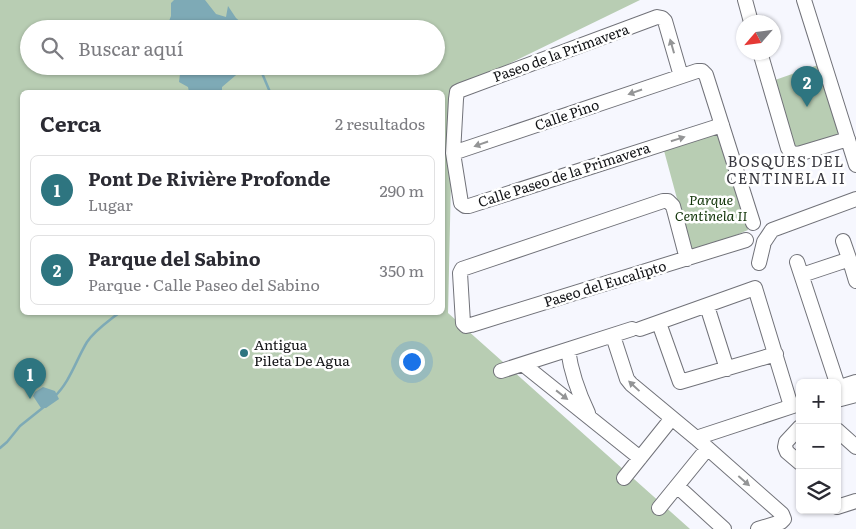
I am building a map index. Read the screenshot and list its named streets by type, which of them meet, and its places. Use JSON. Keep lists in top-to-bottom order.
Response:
{
  "streets": {
    "street": [
      "Paseo de la Primavera",
      "Calle Pino",
      "Calle Paseo de la Primavera",
      "Paseo del Eucalipto"
    ]
  },
  "crossings": [
    ["Paseo de la Primavera", "Calle Pino"],
    ["Paseo de la Primavera", "Calle Paseo de la Primavera"],
    ["Calle Pino", "Calle Paseo de la Primavera"]
  ],
  "one_way": ["Calle Pino", "Calle Paseo de la Primavera"],
  "districts": ["BOSQUES DEL CENTINELA II"],
  "parks": ["Parque Centinela II"],
  "places": ["Antigua Pileta De Agua"],
  "north": "bottom left",
  "page": {
    "search": "Buscar aquí",
    "pins": ["2", "1"],
    "heading": ["Cerca", "2 resultados"],
    "list": [
      {
        "mark": "1",
        "name": "Pont De Rivière Profonde",
        "note": "Lugar",
        "value": "290 m"
      },
      {
        "mark": "2",
        "name": "Parque del Sabino",
        "note": "Parque · Calle Paseo del Sabino",
        "value": "350 m"
      }
    ],
    "map_buttons": ["+", "−"]
  }
}
